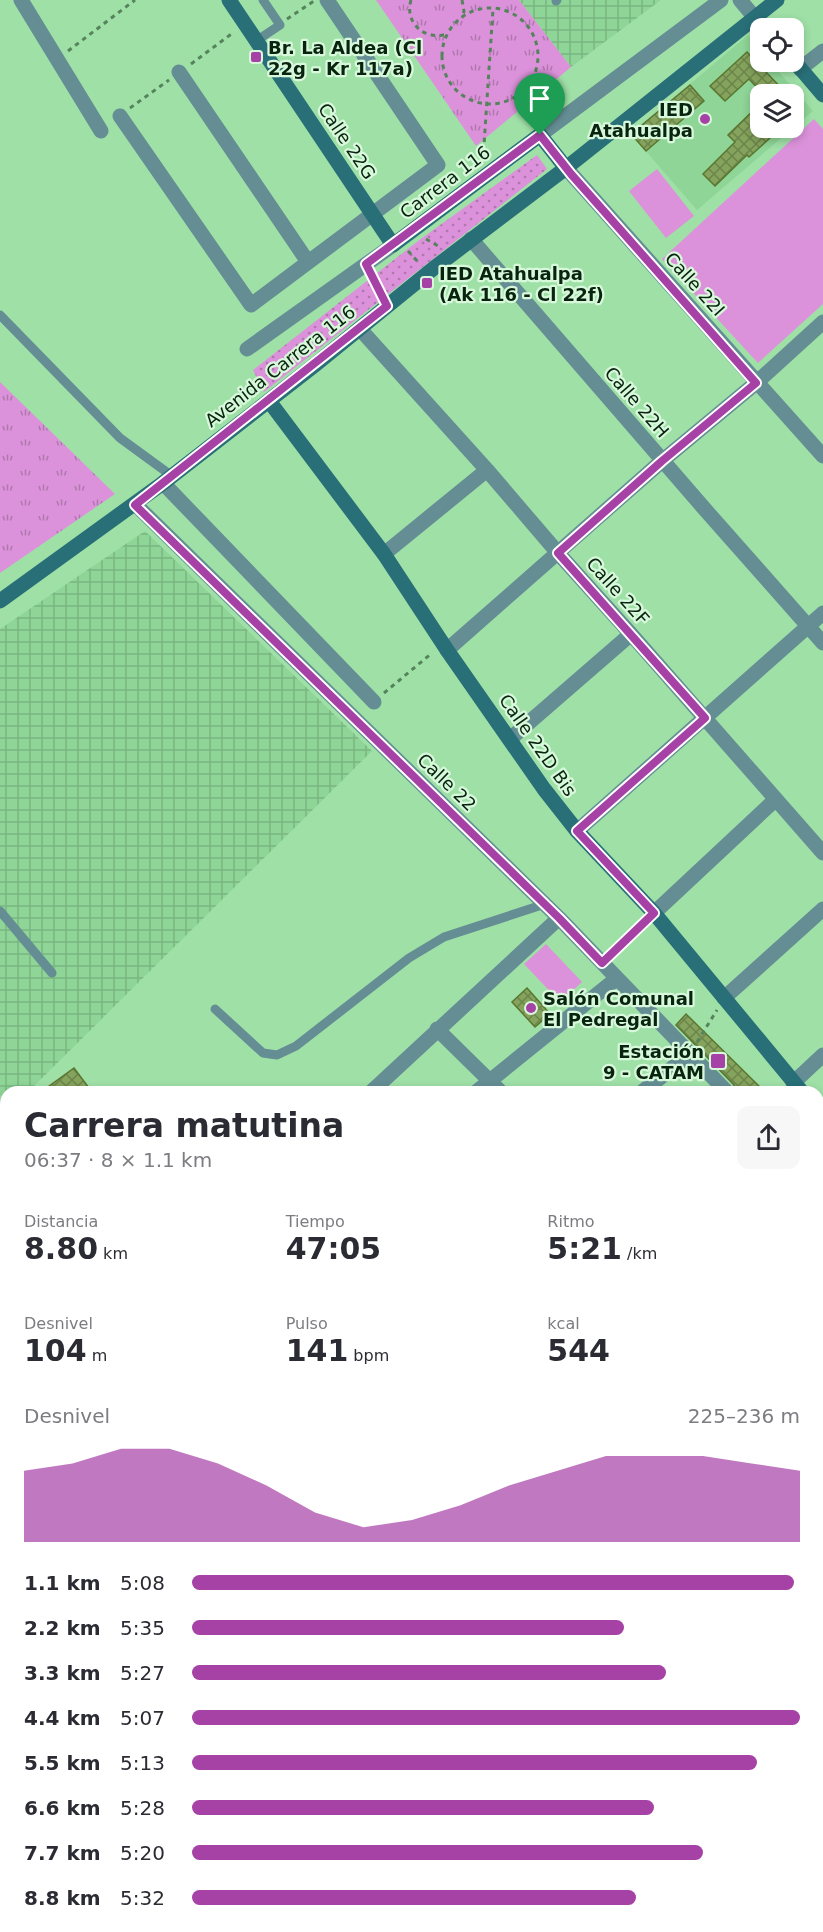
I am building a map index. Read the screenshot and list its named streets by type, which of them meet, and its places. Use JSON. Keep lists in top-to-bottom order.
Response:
{
  "streets": {
    "street": [
      "Calle 22G",
      "Carrera 116",
      "Calle 22I",
      "Avenida Carrera 116",
      "Calle 22H",
      "Calle 22F",
      "Calle 22D Bis",
      "Calle 22"
    ]
  },
  "crossings": [
    ["Calle 22G", "Carrera 116"],
    ["Carrera 116", "Calle 22I"],
    ["Calle 22I", "Avenida Carrera 116"],
    ["Avenida Carrera 116", "Calle 22H"],
    ["Avenida Carrera 116", "Calle 22F"],
    ["Avenida Carrera 116", "Calle 22D Bis"],
    ["Avenida Carrera 116", "Calle 22"]
  ],
  "places": {
    "transit": ["Br. La Aldea (Cl 22g - Kr 117a)", "IED Atahualpa (Ak 116 - Cl 22f)", "Estación 9 - CATAM"],
    "other": ["IED Atahualpa", "Salón Comunal El Pedregal"]
  },
  "page": {
    "heading": ["Carrera matutina", "06:37 · 8 × 1.1 km"],
    "stats": [
      ["Distancia", "8.80 km"],
      ["Tiempo", "47:05"],
      ["Ritmo", "5:21 /km"],
      ["Desnivel", "104 m"],
      ["Pulso", "141 bpm"],
      ["kcal", "544"]
    ],
    "chart": ["Desnivel", "225–236 m"],
    "list": [
      {
        "name": "1.1 km",
        "note": "5:08"
      },
      {
        "name": "2.2 km",
        "note": "5:35"
      },
      {
        "name": "3.3 km",
        "note": "5:27"
      },
      {
        "name": "4.4 km",
        "note": "5:07"
      },
      {
        "name": "5.5 km",
        "note": "5:13"
      },
      {
        "name": "6.6 km",
        "note": "5:28"
      },
      {
        "name": "7.7 km",
        "note": "5:20"
      },
      {
        "name": "8.8 km",
        "note": "5:32"
      }
    ]
  }
}
